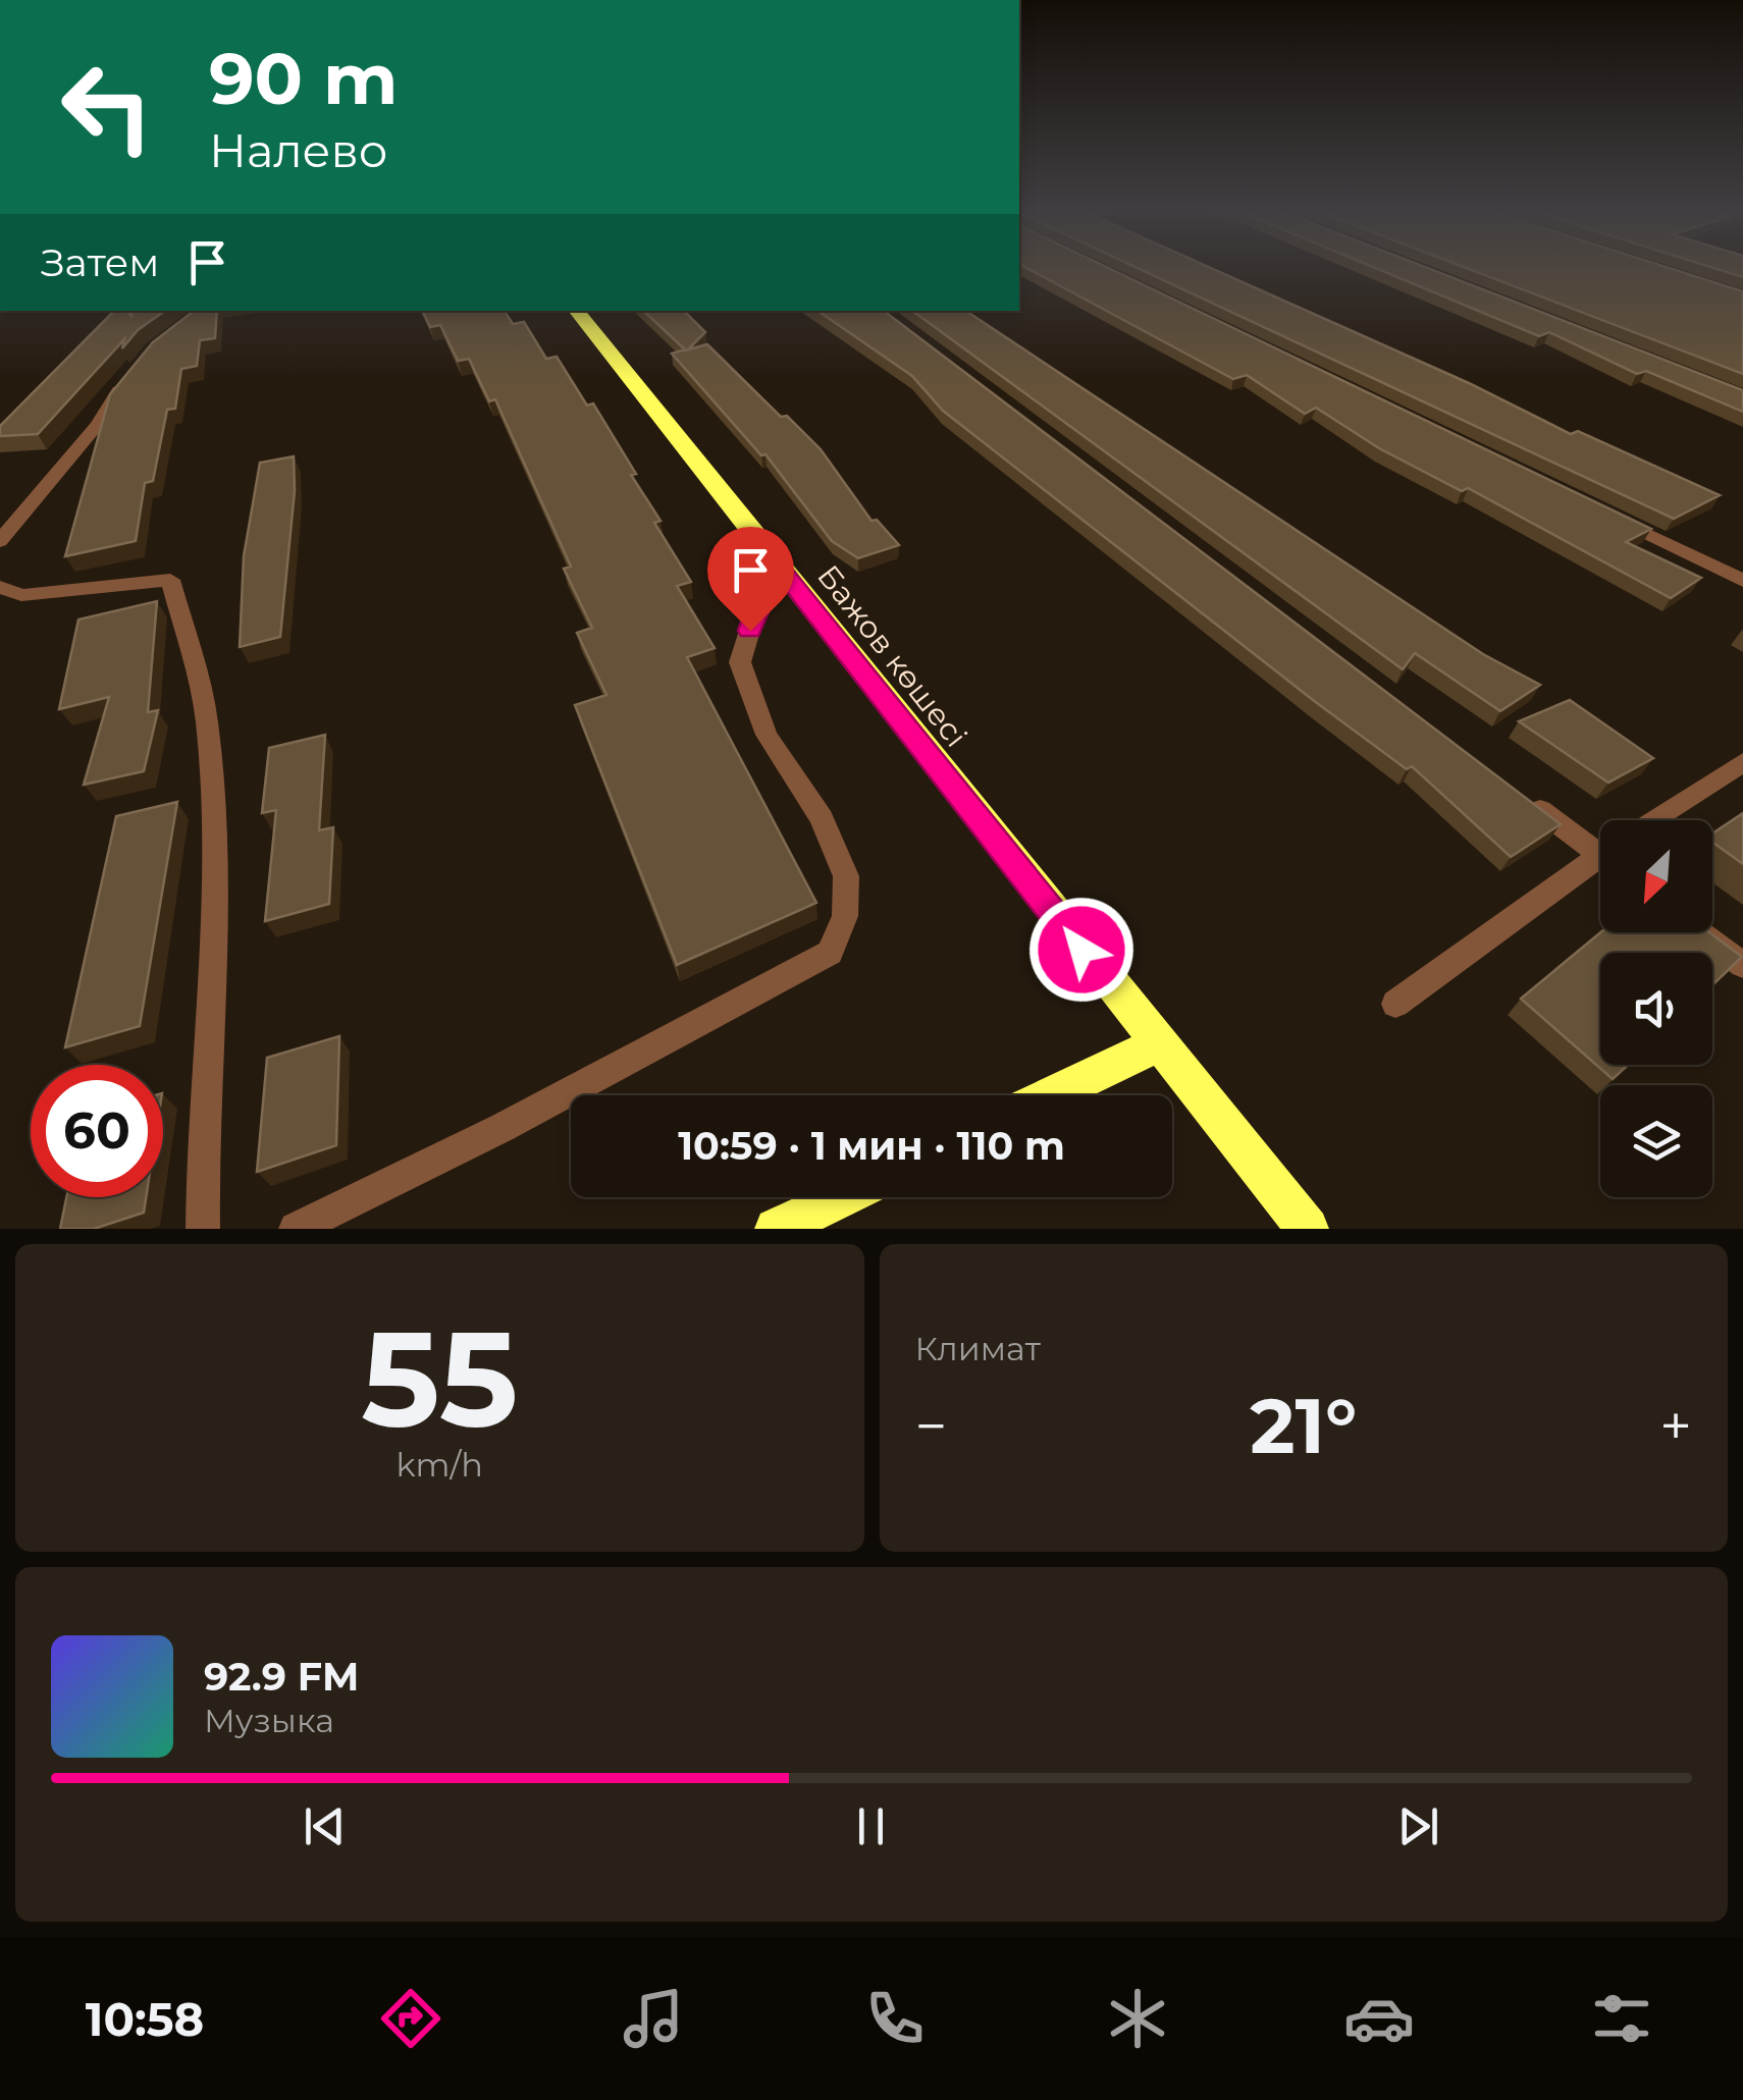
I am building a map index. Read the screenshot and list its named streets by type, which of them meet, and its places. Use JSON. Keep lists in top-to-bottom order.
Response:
{
  "streets": {
    "main road": ["Бажов көшесі"]
  },
  "north": "bottom left",
  "page": {
    "turn": ["90 m", "Налево"],
    "then": "Затем",
    "limit": "60",
    "trip": "10:59 · 1 мин · 110 m",
    "tile": [
      ["55", "km/h"],
      "Климат"
    ],
    "heat": ["−", "21°", "+"],
    "song": ["92.9 FM", "Музыка"],
    "tabs": "10:58"
  }
}
